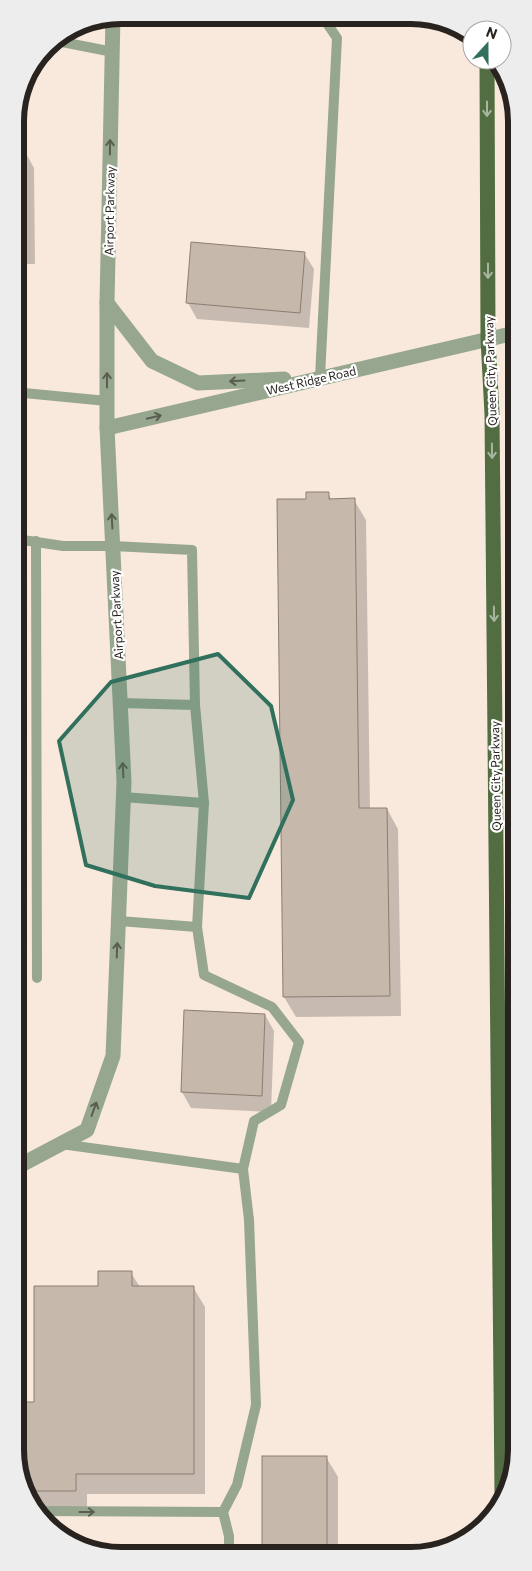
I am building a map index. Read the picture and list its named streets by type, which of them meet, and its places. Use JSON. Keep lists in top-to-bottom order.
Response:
{
  "streets": {
    "main road": ["Queen City Parkway"],
    "street": ["Airport Parkway", "West Ridge Road"]
  },
  "crossings": [
    ["Airport Parkway", "West Ridge Road"],
    ["Queen City Parkway", "West Ridge Road"]
  ],
  "one_way": ["Airport Parkway", "Queen City Parkway", "West Ridge Road"],
  "north": "top"
}
